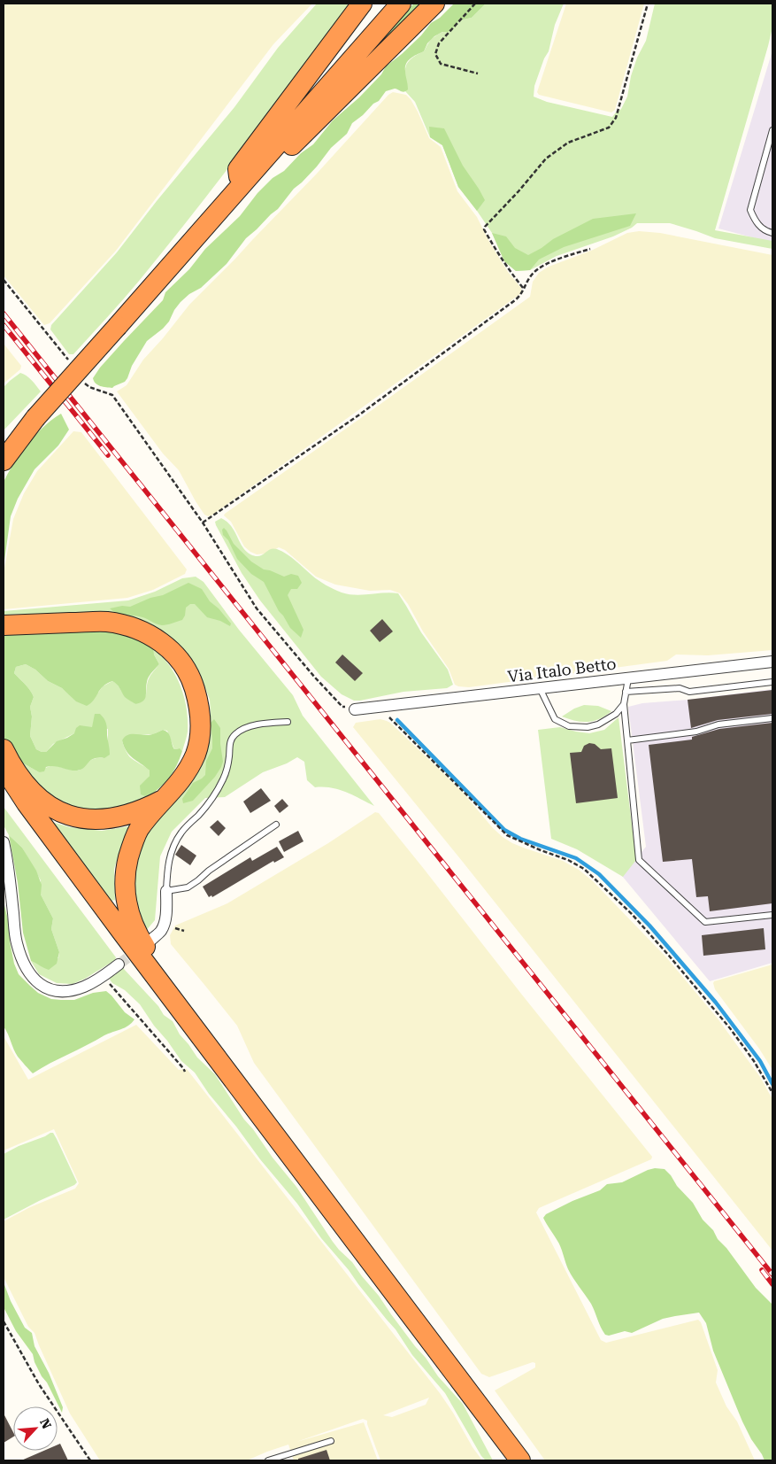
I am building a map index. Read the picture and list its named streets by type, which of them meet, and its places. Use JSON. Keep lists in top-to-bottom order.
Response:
{
  "streets": {
    "street": ["Via Italo Betto"]
  },
  "north": "top right"
}
